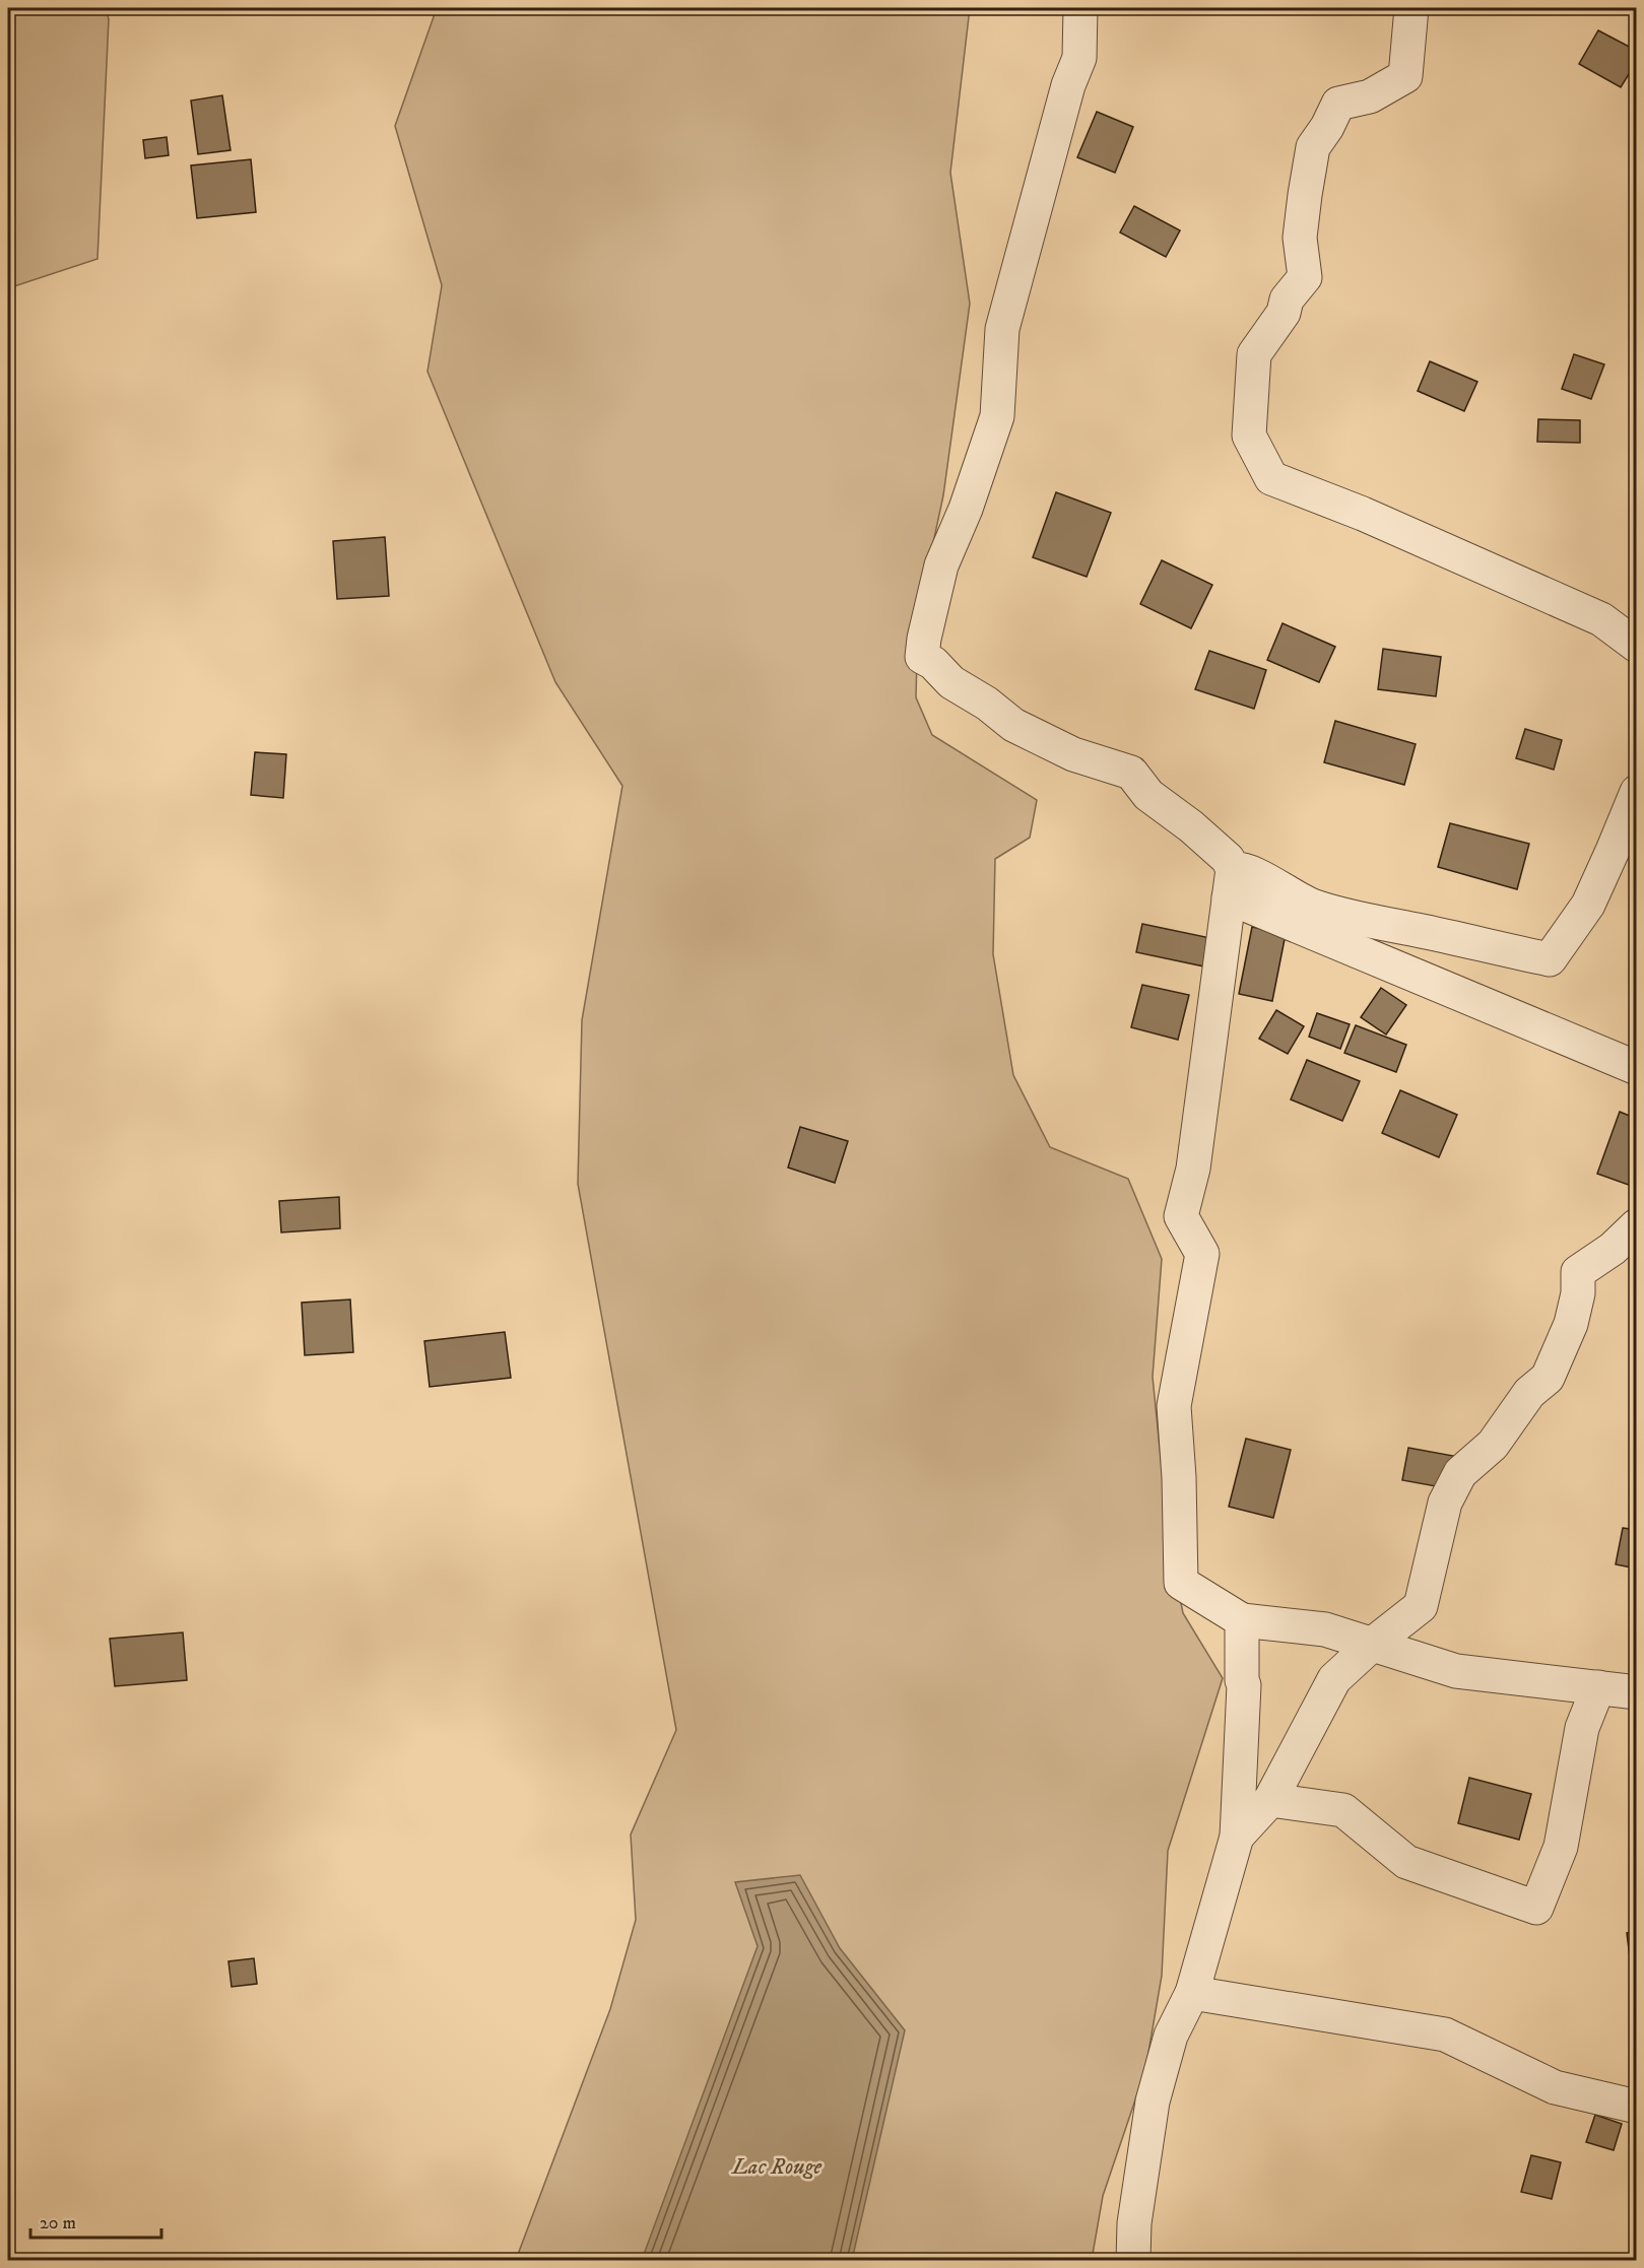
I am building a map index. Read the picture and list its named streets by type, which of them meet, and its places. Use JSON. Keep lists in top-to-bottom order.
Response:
{
  "water": ["Lac Rouge"],
  "scale_bar": "20 m"
}
